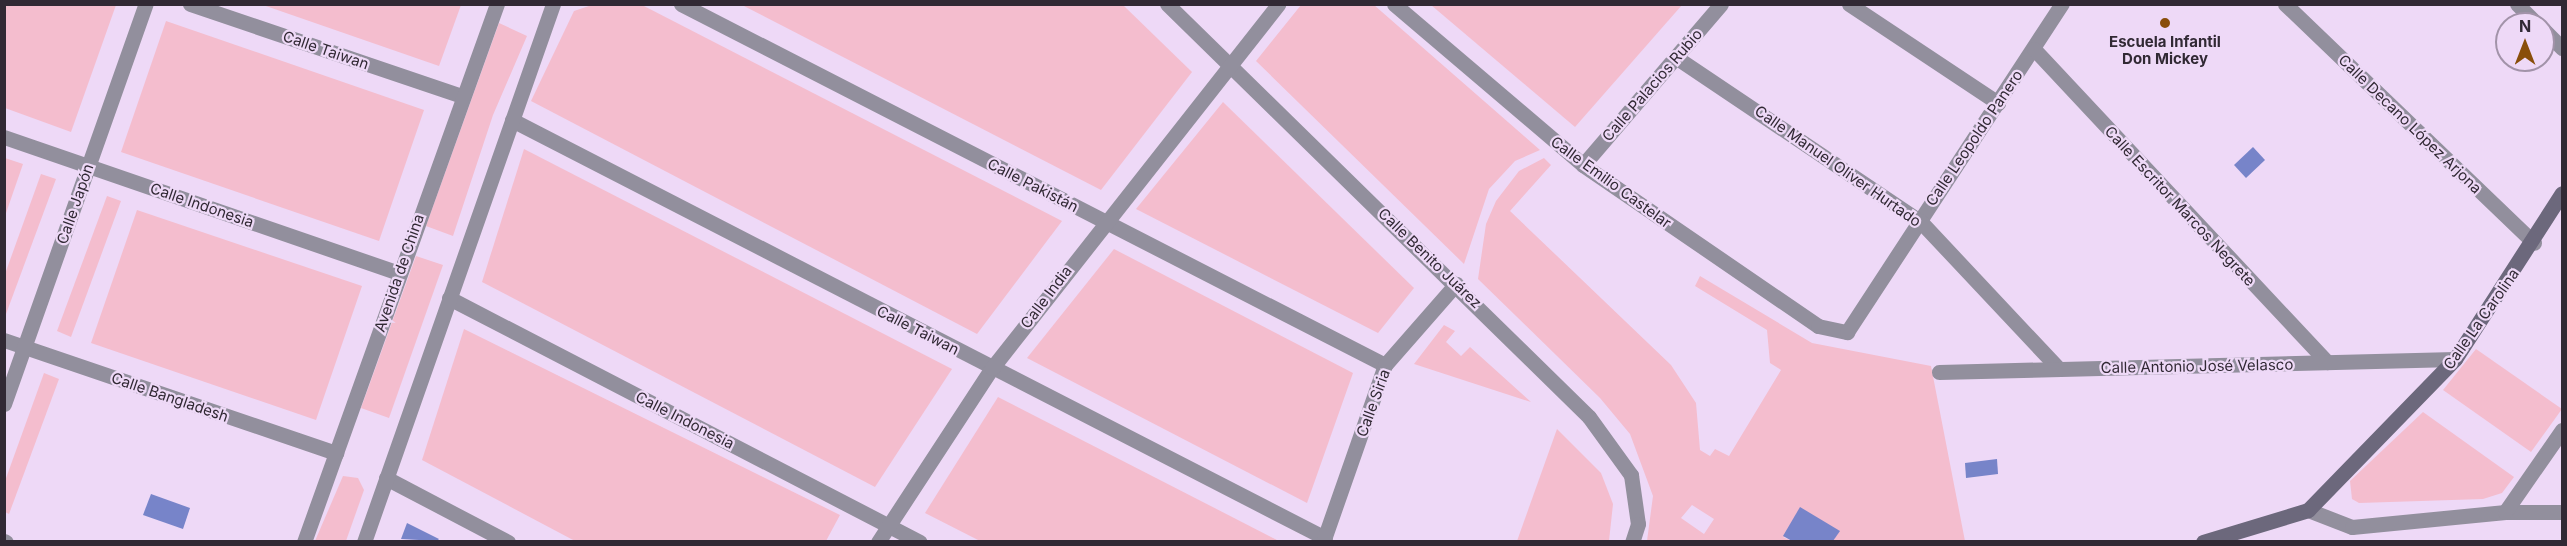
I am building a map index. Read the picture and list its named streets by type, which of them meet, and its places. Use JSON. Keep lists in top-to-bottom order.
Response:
{
  "streets": {
    "street": [
      "Calle Taiwan",
      "Calle Palacios Rubio",
      "Calle Decano López Arjona",
      "Calle Leopoldo Panero",
      "Calle Manuel Oliver Hurtado",
      "Calle Emilio Castelar",
      "Calle Pakistán",
      "Calle Japón",
      "Calle Indonesia",
      "Calle Escritor Marcos Negrete",
      "Calle Benito Juárez",
      "Avenida de China",
      "Calle India",
      "Calle La Carolina",
      "Calle Antonio José Velasco",
      "Calle Bangladesh",
      "Calle Siria"
    ]
  },
  "crossings": [
    ["Calle Taiwan", "Avenida de China"],
    ["Calle Taiwan", "Calle India"],
    ["Calle Taiwan", "Calle Siria"],
    ["Calle Palacios Rubio", "Calle Manuel Oliver Hurtado"],
    ["Calle Palacios Rubio", "Calle Emilio Castelar"],
    ["Calle Decano López Arjona", "Calle La Carolina"],
    ["Calle Leopoldo Panero", "Calle Manuel Oliver Hurtado"],
    ["Calle Leopoldo Panero", "Calle Emilio Castelar"],
    ["Calle Leopoldo Panero", "Calle Escritor Marcos Negrete"],
    ["Calle Manuel Oliver Hurtado", "Calle Antonio José Velasco"],
    ["Calle Pakistán", "Calle India"],
    ["Calle Pakistán", "Calle Siria"],
    ["Calle Japón", "Calle Indonesia"],
    ["Calle Japón", "Calle Bangladesh"],
    ["Calle Indonesia", "Avenida de China"],
    ["Calle Indonesia", "Calle India"],
    ["Calle Escritor Marcos Negrete", "Calle Antonio José Velasco"],
    ["Calle Benito Juárez", "Calle India"],
    ["Calle Benito Juárez", "Calle Siria"],
    ["Avenida de China", "Calle Bangladesh"],
    ["Calle La Carolina", "Calle Antonio José Velasco"]
  ],
  "places": ["Escuela Infantil Don Mickey"],
  "north": "top"
}
